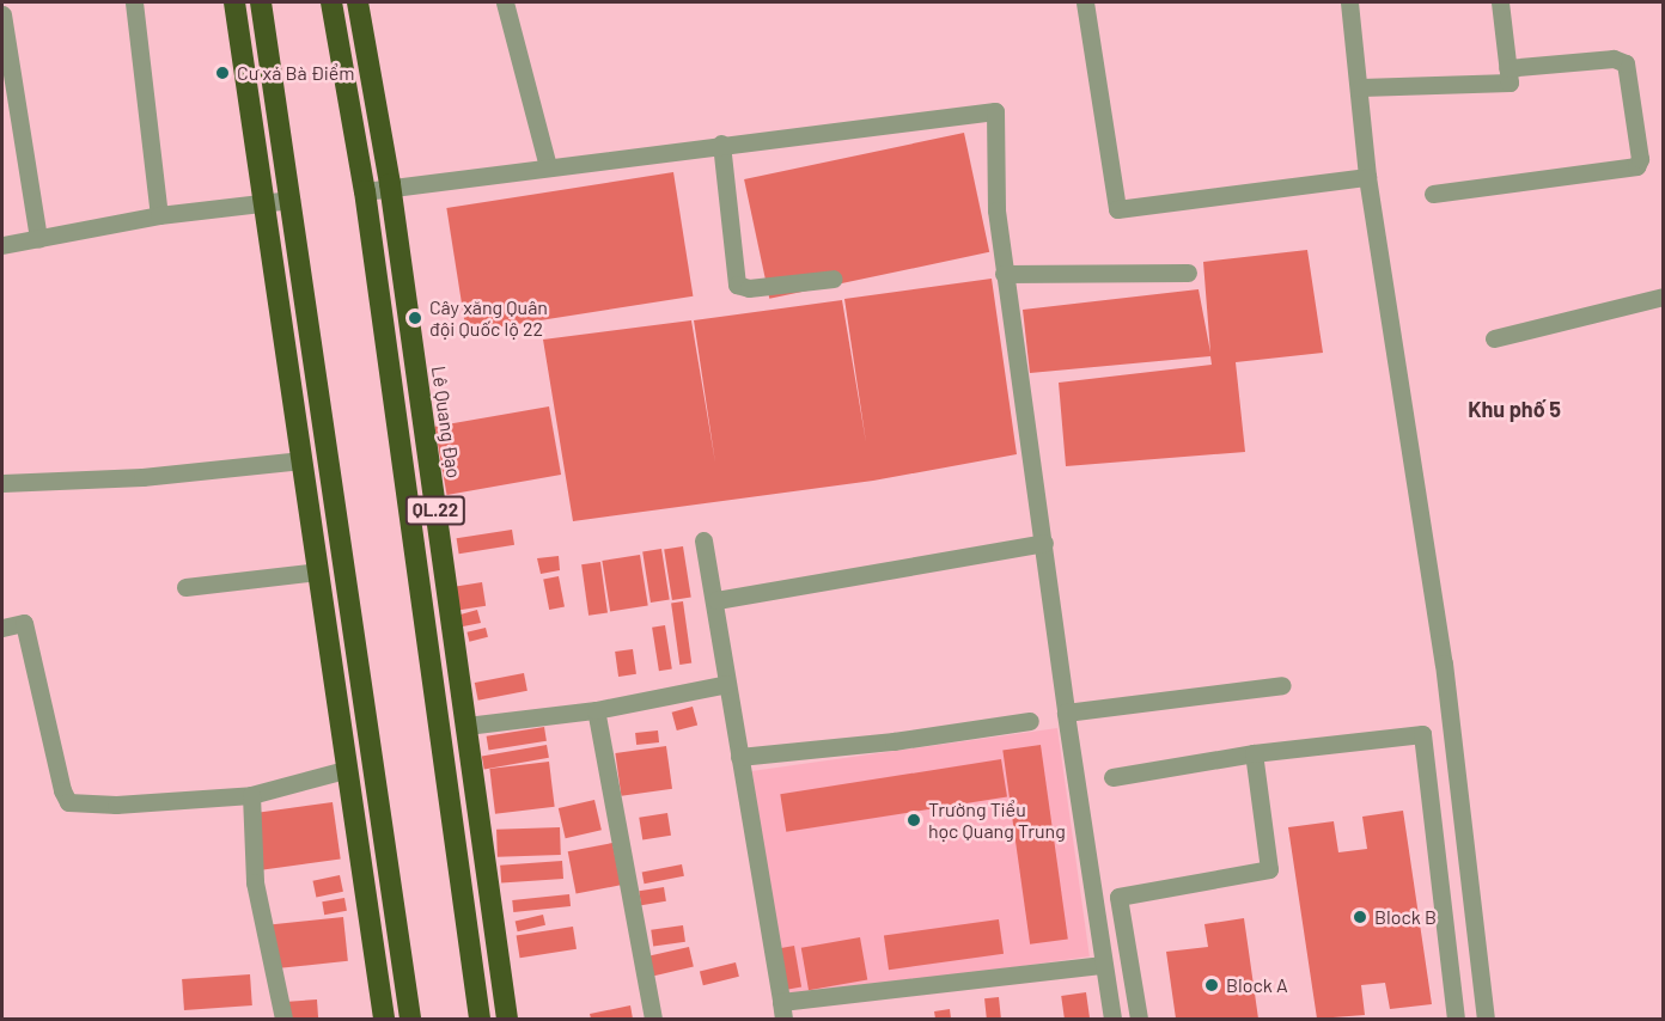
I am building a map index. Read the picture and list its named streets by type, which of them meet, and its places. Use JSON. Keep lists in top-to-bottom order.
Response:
{
  "streets": {
    "highway": ["Lê Quang Đạo", "QL.22"]
  },
  "districts": ["Khu phố 5"],
  "places": [
    "Cư xá Bà Điểm",
    "Cây xăng Quân đội Quốc lộ 22",
    "Trường Tiểu học Quang Trung",
    "Block B",
    "Block A"
  ]
}
